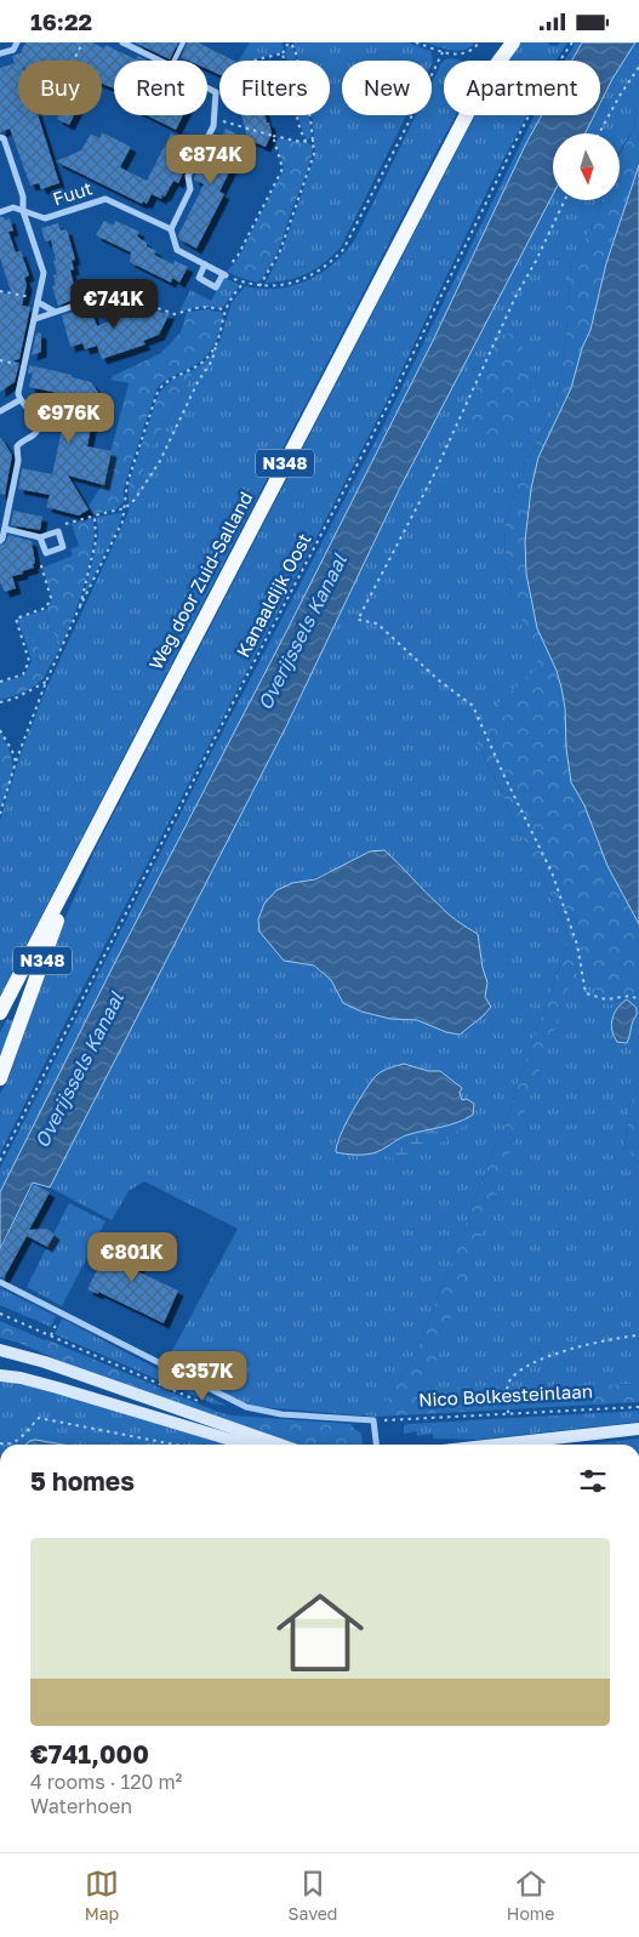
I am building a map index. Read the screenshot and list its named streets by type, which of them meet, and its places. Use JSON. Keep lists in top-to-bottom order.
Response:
{
  "streets": {
    "main road": ["N348", "Weg door Zuid-Salland"],
    "street": ["Fuut"],
    "path": ["Kanaaldijk Oost", "Nico Bolkesteinlaan"]
  },
  "crossings": [
    ["N348", "Weg door Zuid-Salland"]
  ],
  "water": ["Overijssels Kanaal"],
  "north": "bottom",
  "page": {
    "status": "16:22",
    "chip": [
      "Buy",
      "Rent",
      "Filters",
      "New",
      "Apartment"
    ],
    "price": [
      "€874K",
      "€741K",
      "€976K",
      "€801K",
      "€357K"
    ],
    "heading": "5 homes",
    "list": [
      {
        "name": "€741,000",
        "note": "4 rooms · 120 m² · Waterhoen"
      }
    ],
    "tabs": ["Map", "Saved", "Home"]
  }
}
